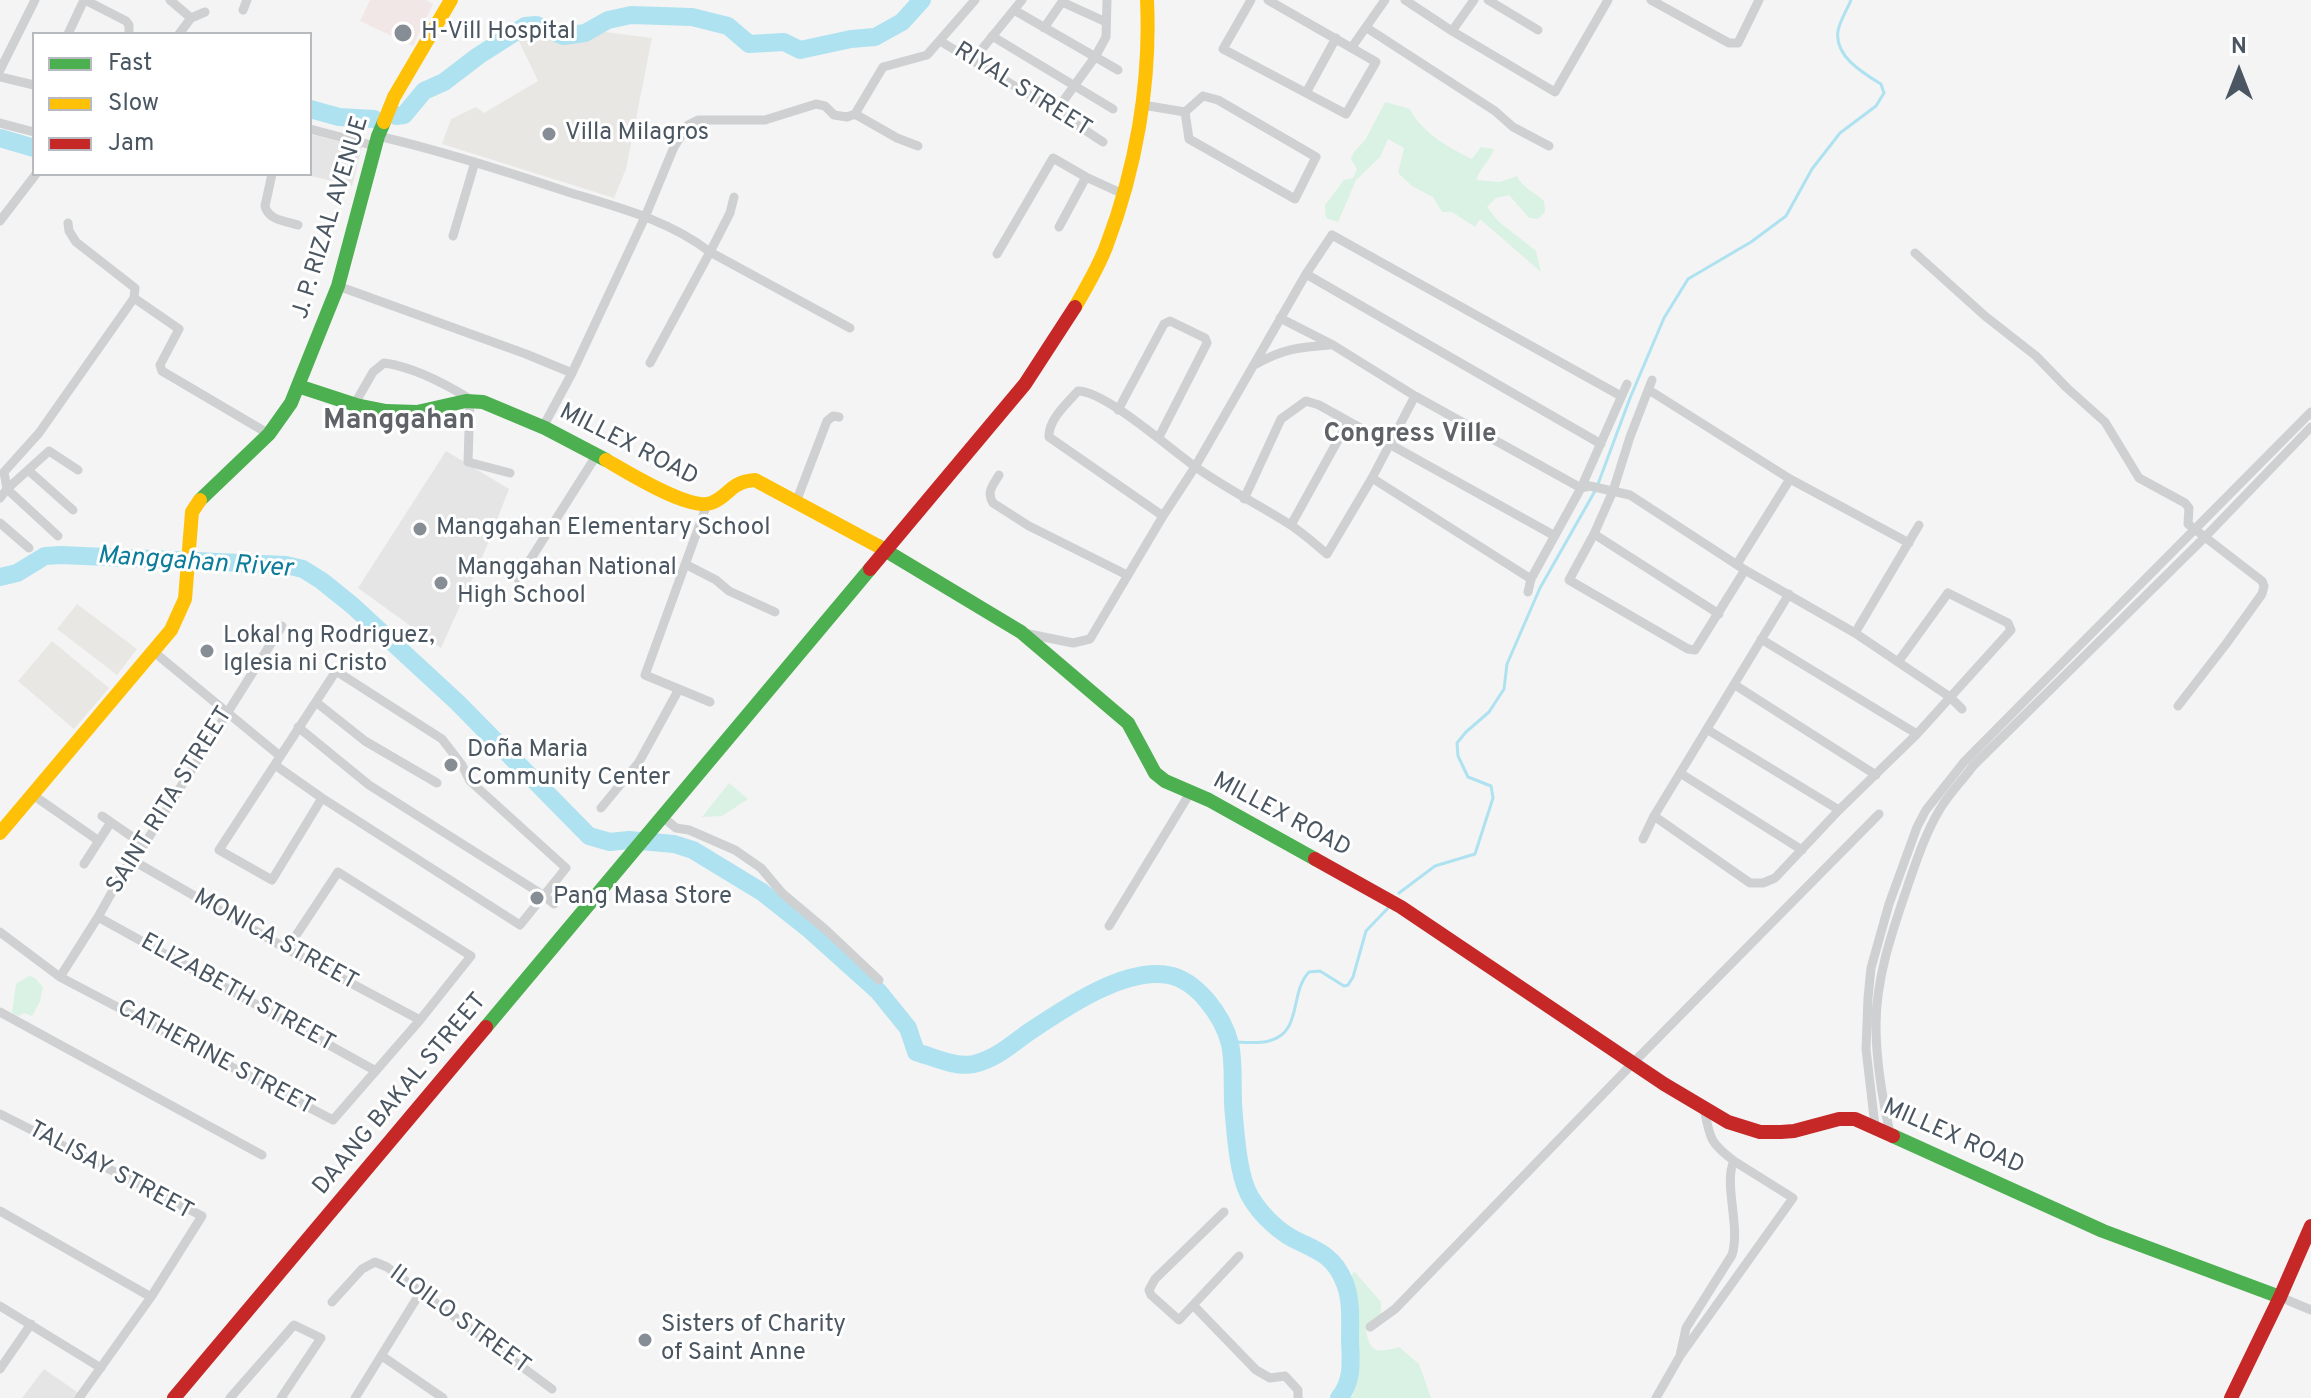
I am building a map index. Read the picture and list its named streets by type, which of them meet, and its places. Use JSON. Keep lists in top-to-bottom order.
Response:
{
  "streets": {
    "street": [
      "RIYAL STREET",
      "J. P. RIZAL AVENUE",
      "MILLEX ROAD",
      "SAINT RITA STREET",
      "MONICA STREET",
      "ELIZABETH STREET",
      "CATHERINE STREET",
      "DAANG BAKAL STREET",
      "TALISAY STREET",
      "ILOILO STREET"
    ]
  },
  "crossings": [
    ["MILLEX ROAD", "DAANG BAKAL STREET"],
    ["SAINT RITA STREET", "MONICA STREET"],
    ["SAINT RITA STREET", "ELIZABETH STREET"],
    ["SAINT RITA STREET", "CATHERINE STREET"],
    ["MONICA STREET", "CATHERINE STREET"],
    ["ELIZABETH STREET", "CATHERINE STREET"]
  ],
  "districts": ["Manggahan", "Congress Ville"],
  "water": ["Manggahan River"],
  "places": [
    "H-Vill Hospital",
    "Villa Milagros",
    "Manggahan Elementary School",
    "Manggahan National High School",
    "Lokal ng Rodriguez, Iglesia ni Cristo",
    "Doña Maria Community Center",
    "Pang Masa Store",
    "Sisters of Charity of Saint Anne"
  ],
  "legend": ["Fast", "Slow", "Jam"],
  "north": "top"
}
